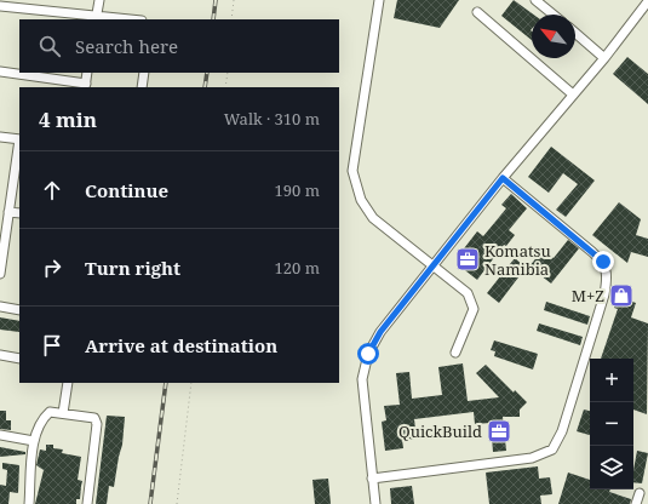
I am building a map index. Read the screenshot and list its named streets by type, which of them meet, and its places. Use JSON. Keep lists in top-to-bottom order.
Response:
{
  "places": {
    "office": ["Komatsu Namibia", "QuickBuild"],
    "shop": ["M+Z"]
  },
  "north": "top left",
  "page": {
    "search": "Search here",
    "heading": ["4 min", "Walk · 310 m"],
    "list": [
      ["Continue", "190 m"],
      ["Turn right", "120 m"],
      "Arrive at destination"
    ],
    "map_buttons": ["+", "−"]
  }
}
